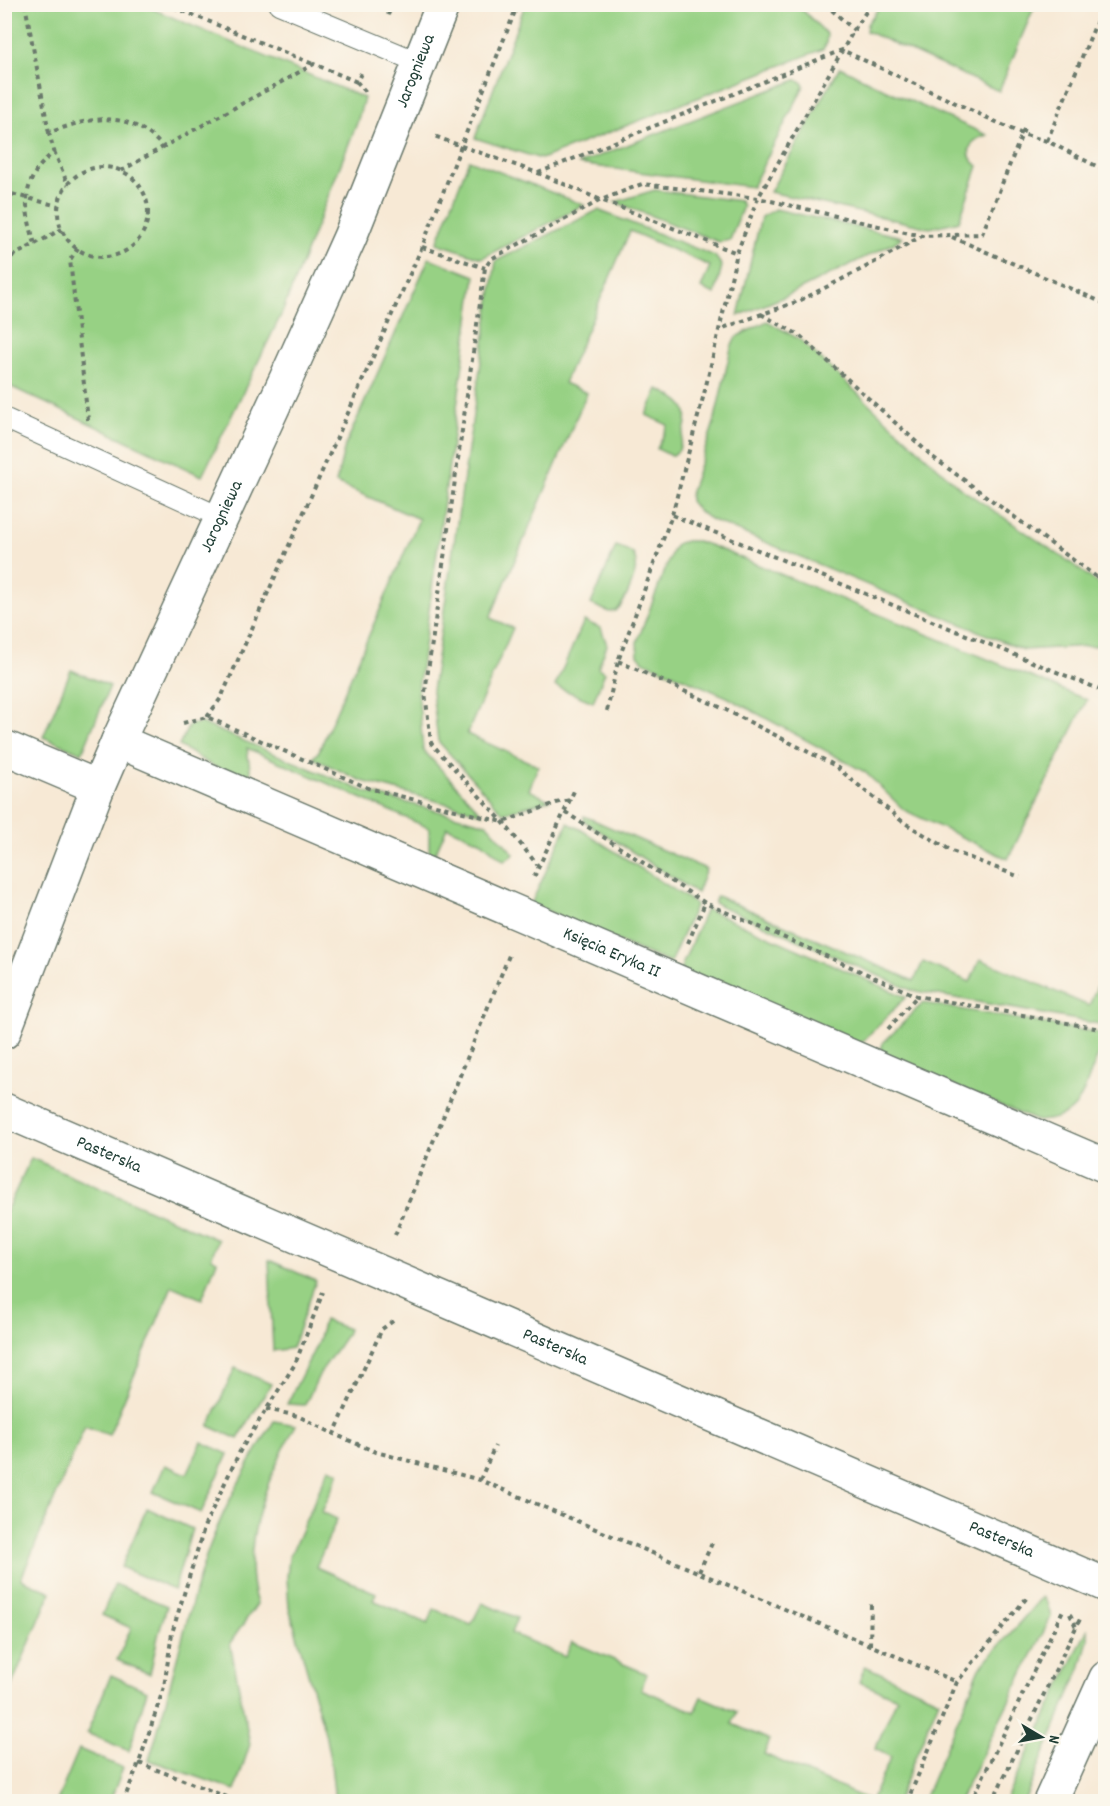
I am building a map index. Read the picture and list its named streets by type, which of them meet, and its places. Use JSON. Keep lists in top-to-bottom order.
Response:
{
  "streets": {
    "street": ["Jarogniewa", "Księcia Eryka II", "Pasterska"]
  },
  "crossings": [
    ["Jarogniewa", "Księcia Eryka II"]
  ],
  "north": "right"
}
